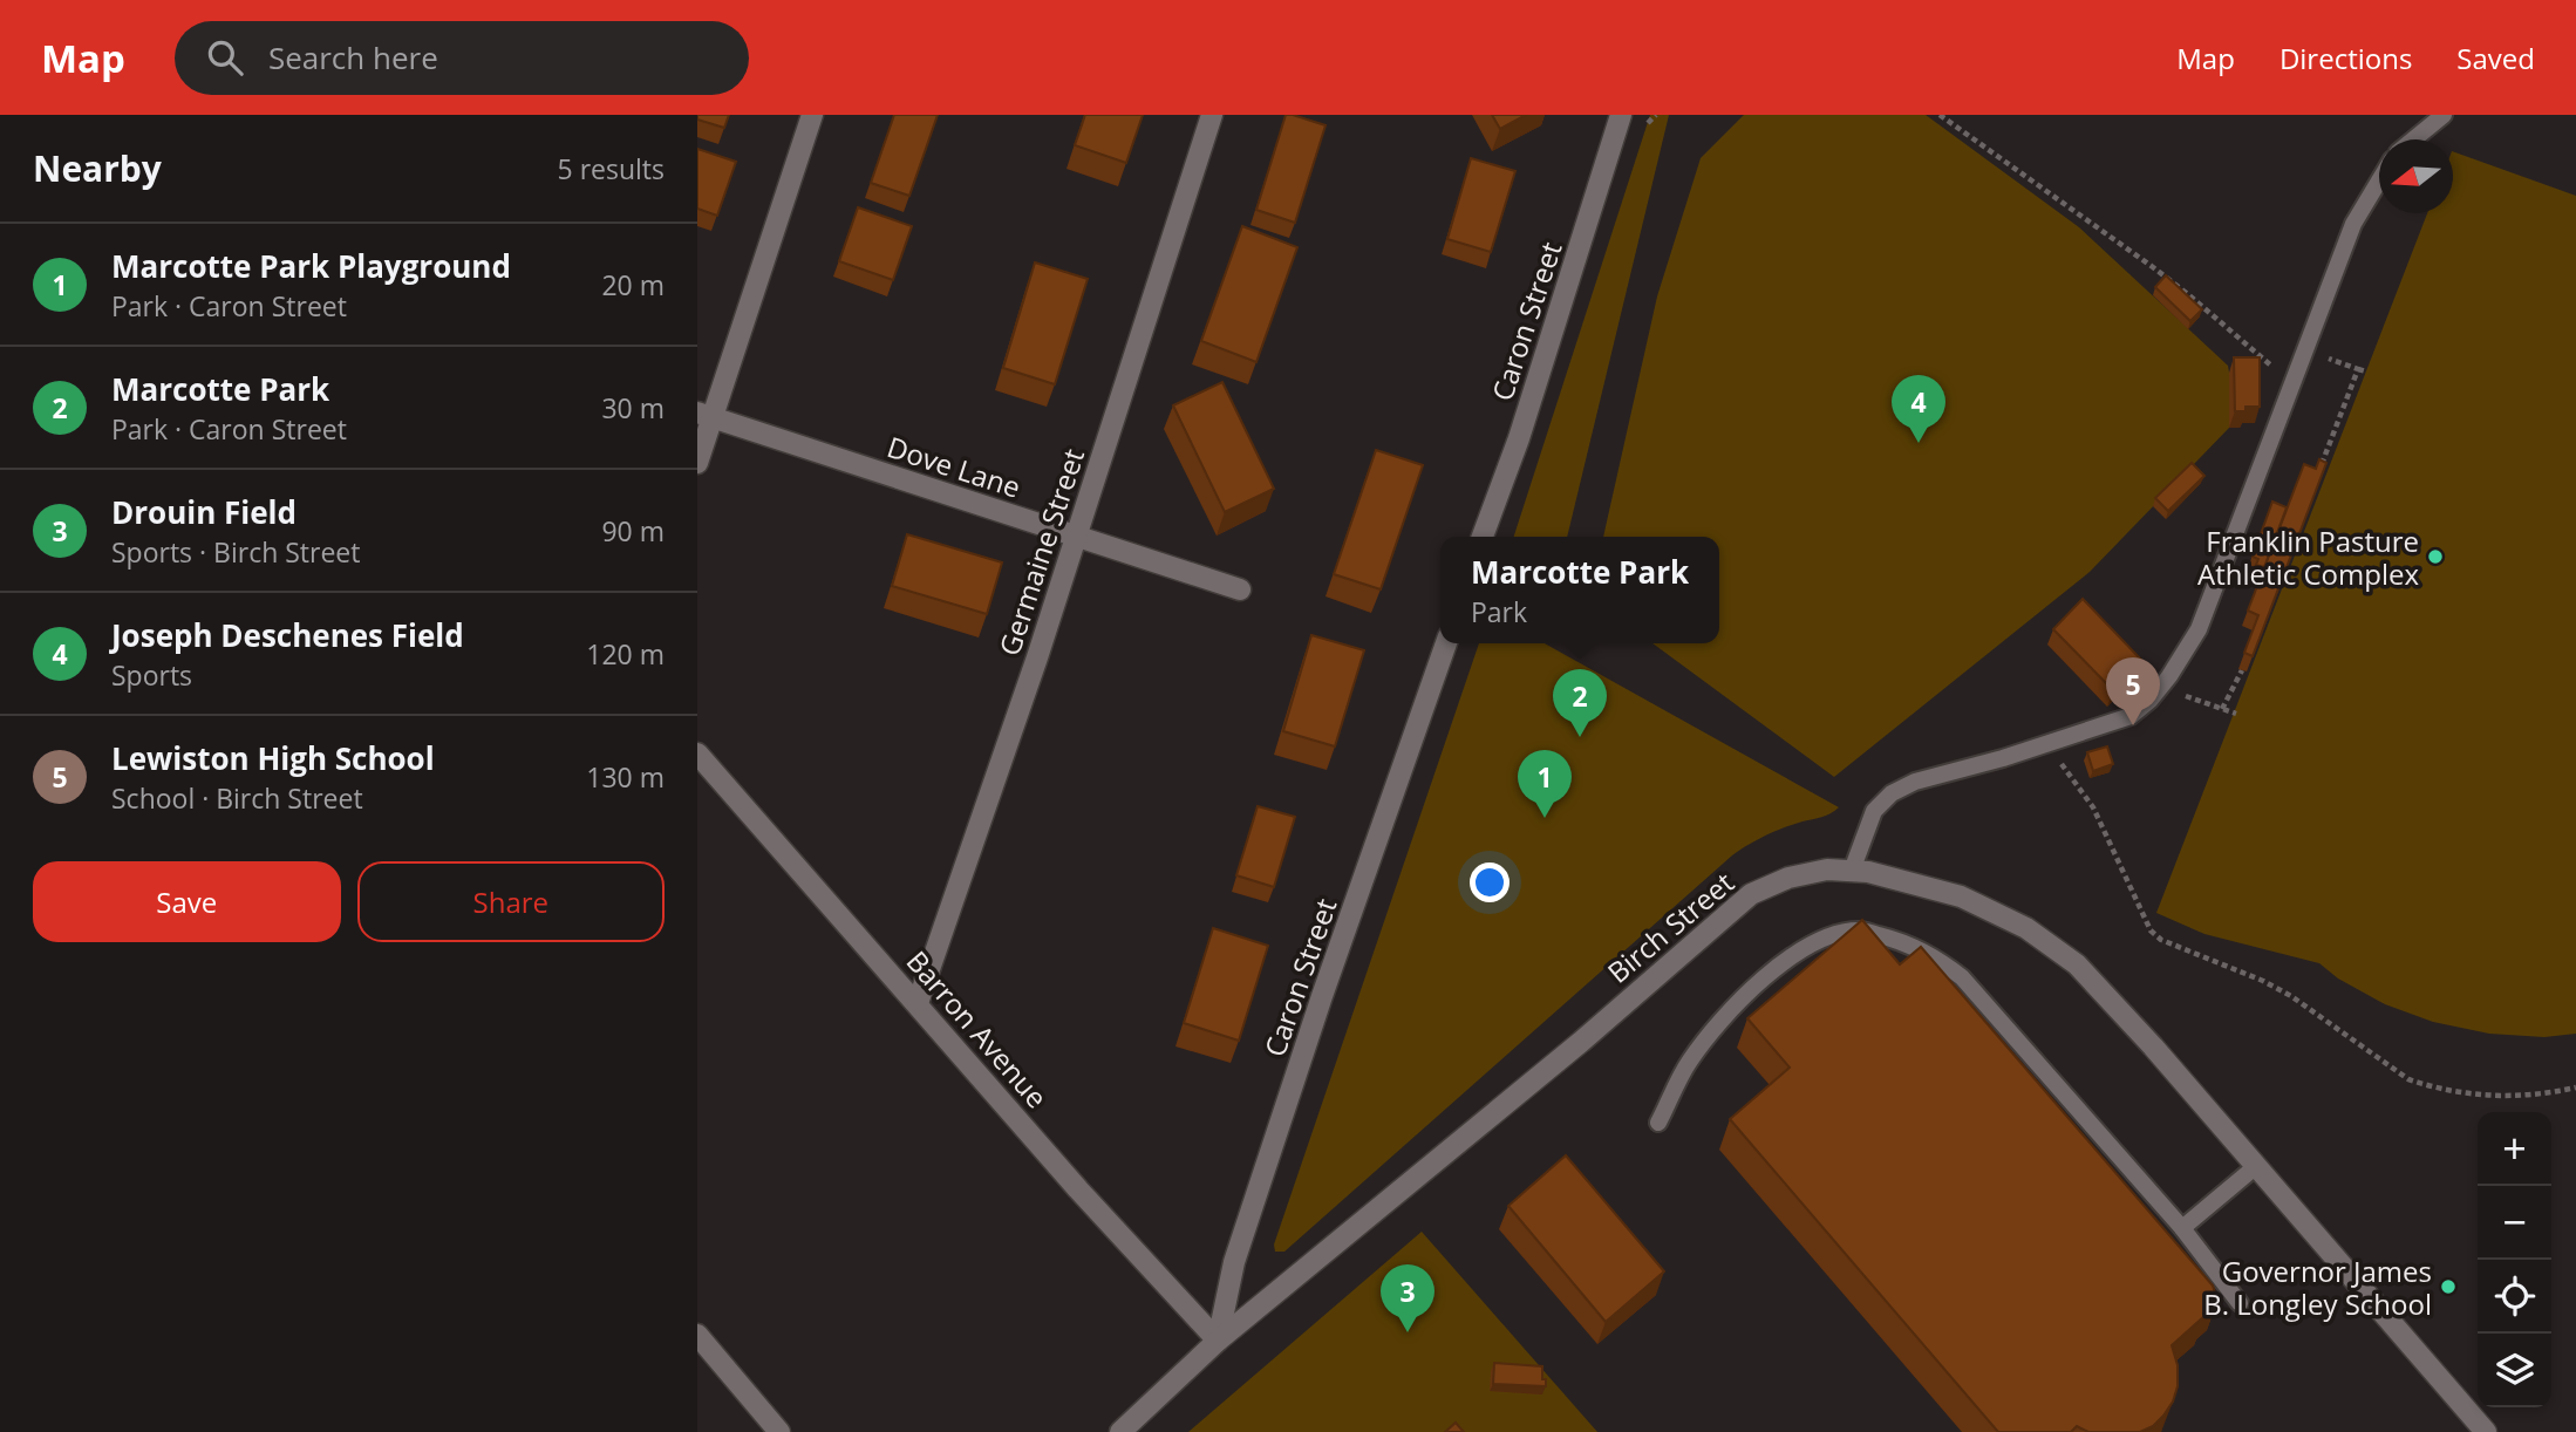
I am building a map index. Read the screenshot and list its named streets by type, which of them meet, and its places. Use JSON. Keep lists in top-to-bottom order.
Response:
{
  "streets": {
    "street": [
      "Caron Street",
      "Dove Lane",
      "Germaine Street",
      "Birch Street",
      "Barron Avenue"
    ]
  },
  "crossings": [
    ["Caron Street", "Birch Street"],
    ["Caron Street", "Barron Avenue"],
    ["Dove Lane", "Germaine Street"],
    ["Germaine Street", "Barron Avenue"],
    ["Birch Street", "Barron Avenue"]
  ],
  "places": ["Franklin Pasture Athletic Complex", "Governor James B. Longley School"],
  "north": "left",
  "page": {
    "header": "Map",
    "search": "Search here",
    "nav": ["Map", "Directions", "Saved"],
    "heading": ["Nearby", "5 results"],
    "list": [
      {
        "mark": "1",
        "name": "Marcotte Park Playground",
        "note": "Park · Caron Street",
        "value": "20 m"
      },
      {
        "mark": "2",
        "name": "Marcotte Park",
        "note": "Park · Caron Street",
        "value": "30 m"
      },
      {
        "mark": "3",
        "name": "Drouin Field",
        "note": "Sports · Birch Street",
        "value": "90 m"
      },
      {
        "mark": "4",
        "name": "Joseph Deschenes Field",
        "note": "Sports",
        "value": "120 m"
      },
      {
        "mark": "5",
        "name": "Lewiston High School",
        "note": "School · Birch Street",
        "value": "130 m"
      }
    ],
    "pins": [
      "4",
      "5",
      "2",
      "1",
      "3"
    ],
    "popup": ["Marcotte Park", "Park"],
    "buttons": ["Save", "Share"],
    "map_buttons": ["+", "−"]
  }
}
